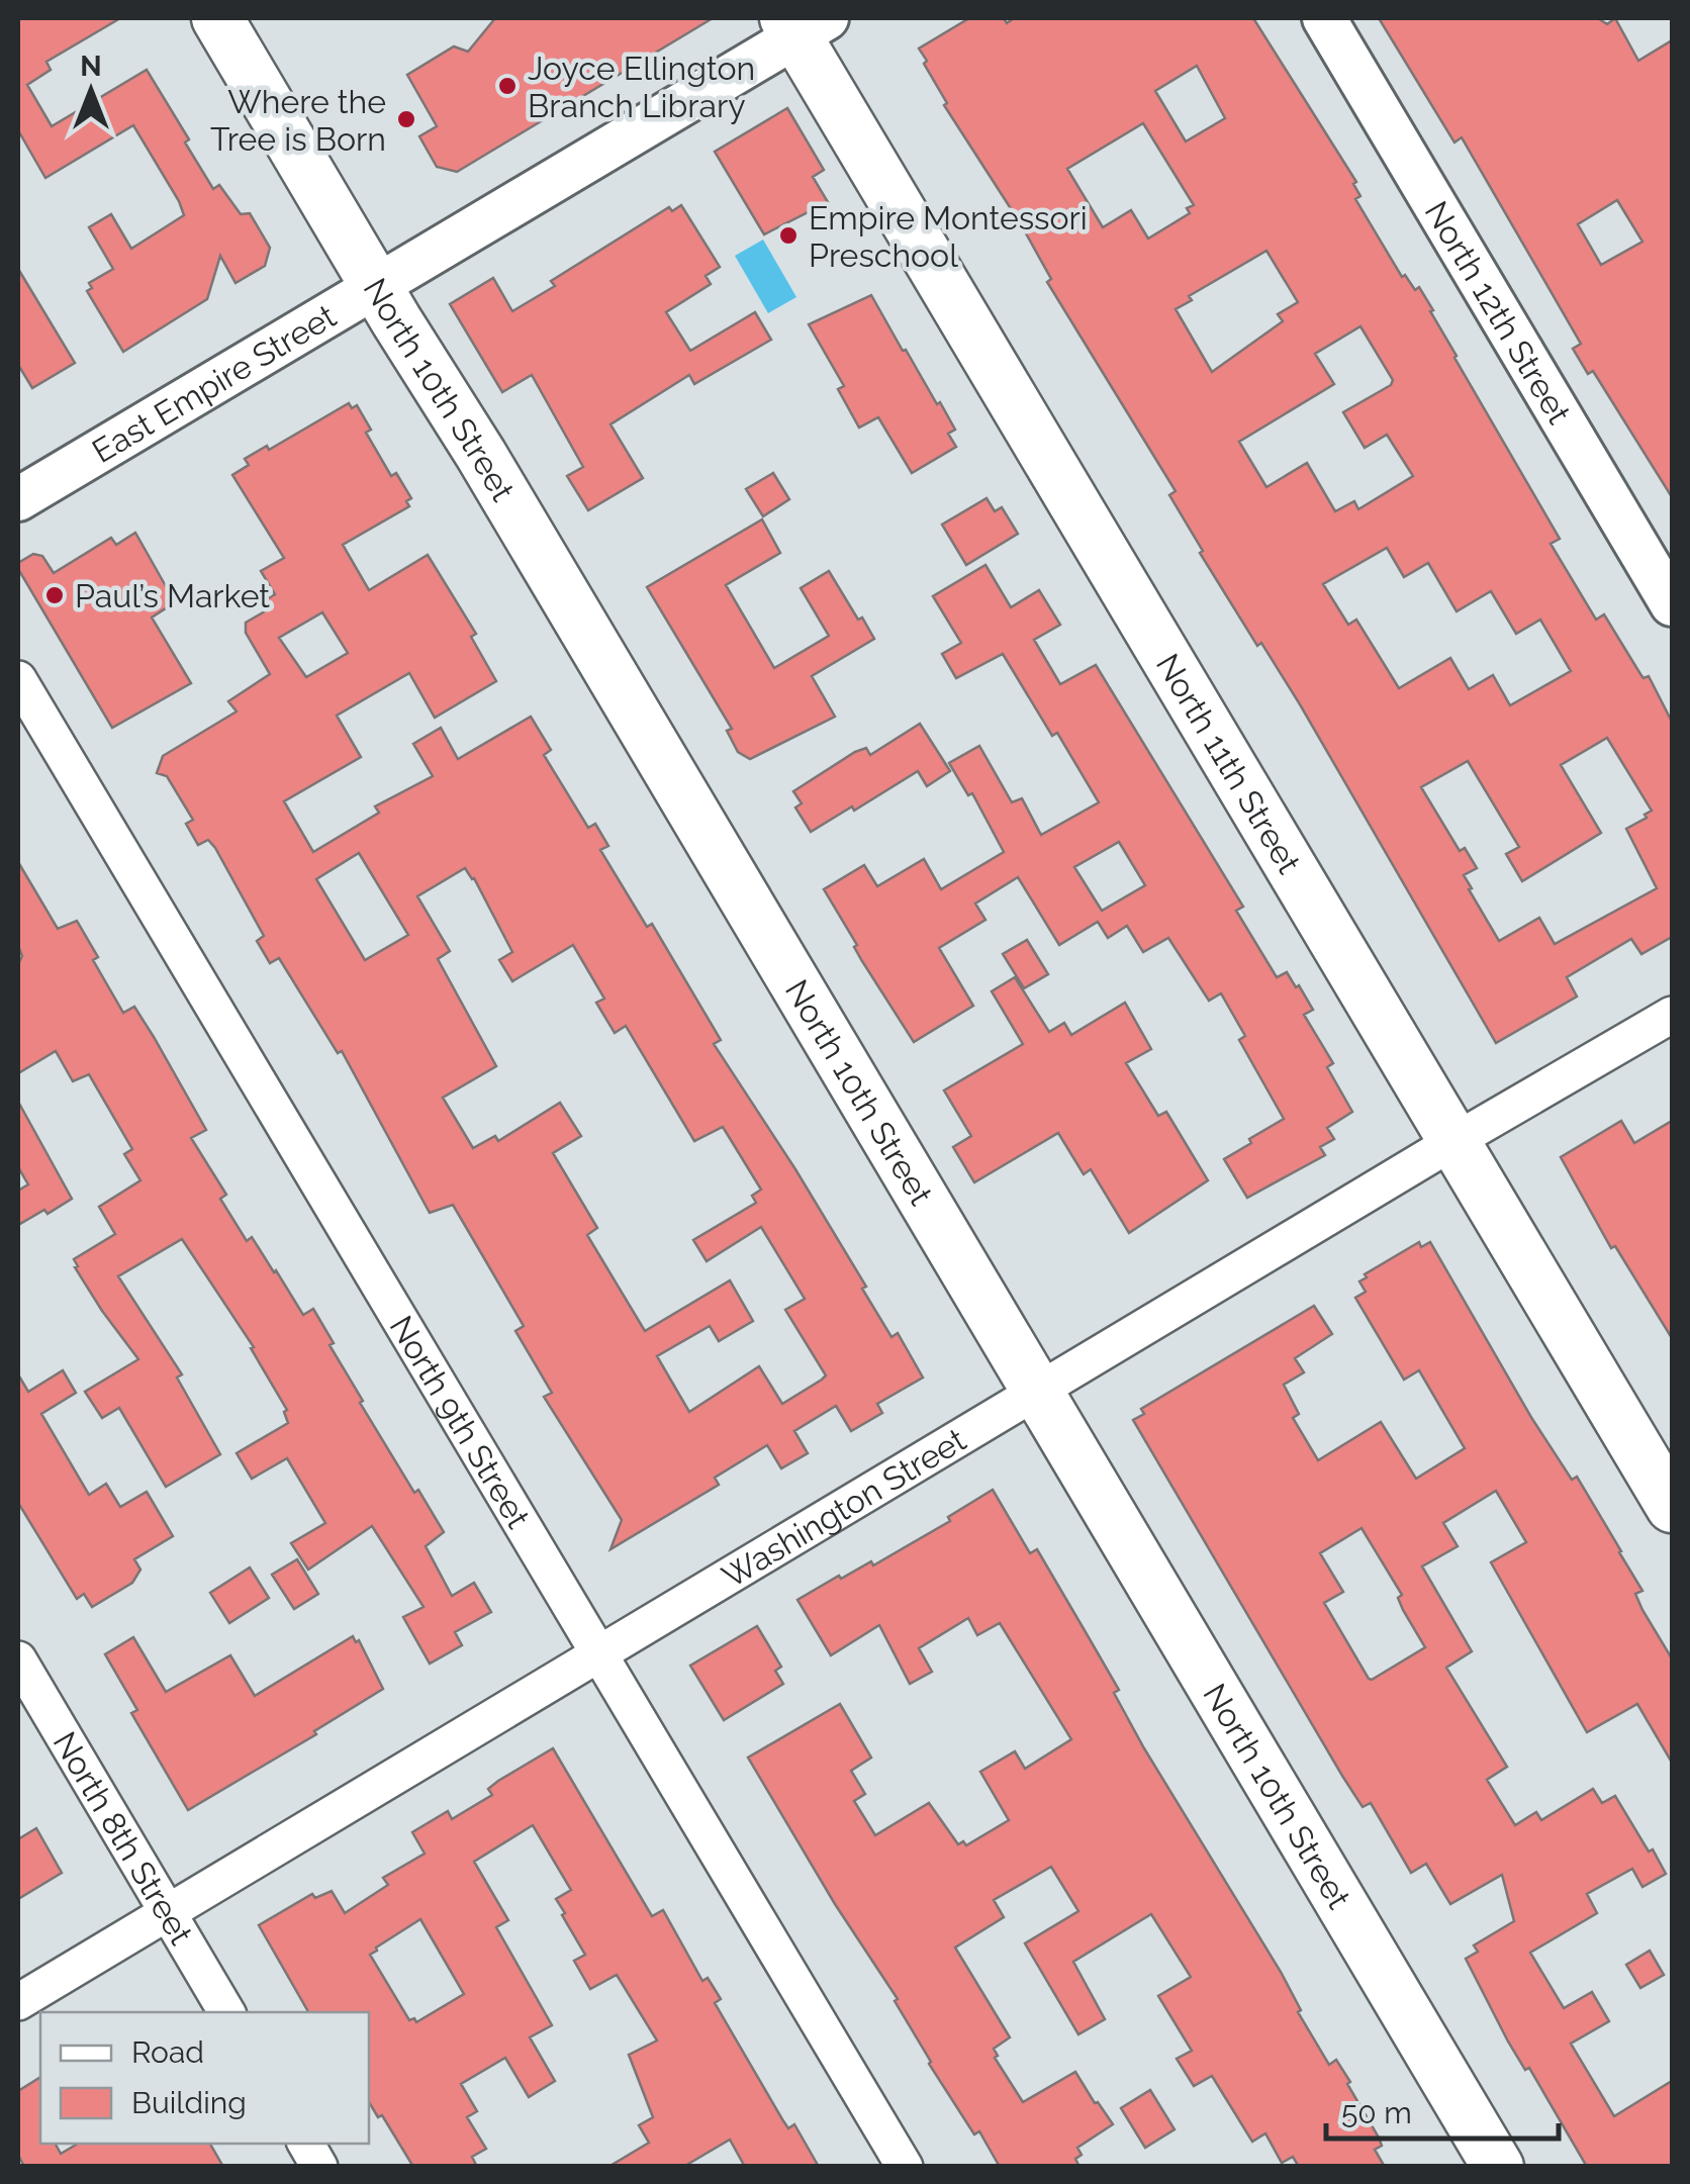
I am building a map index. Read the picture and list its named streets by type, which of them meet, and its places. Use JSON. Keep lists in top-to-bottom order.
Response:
{
  "streets": {
    "main road": ["North 10th Street", "North 11th Street"],
    "street": [
      "North 12th Street",
      "East Empire Street",
      "North 9th Street",
      "Washington Street",
      "North 8th Street"
    ]
  },
  "crossings": [
    ["East Empire Street", "North 10th Street"],
    ["East Empire Street", "North 11th Street"],
    ["North 10th Street", "Washington Street"],
    ["North 11th Street", "Washington Street"],
    ["North 9th Street", "Washington Street"],
    ["Washington Street", "North 8th Street"]
  ],
  "places": [
    "Joyce Ellington Branch Library",
    "Where the Tree is Born",
    "Empire Montessori Preschool",
    "Paul’s Market"
  ],
  "legend": ["Road", "Building"],
  "scale_bar": "50 m",
  "north": "top"
}
